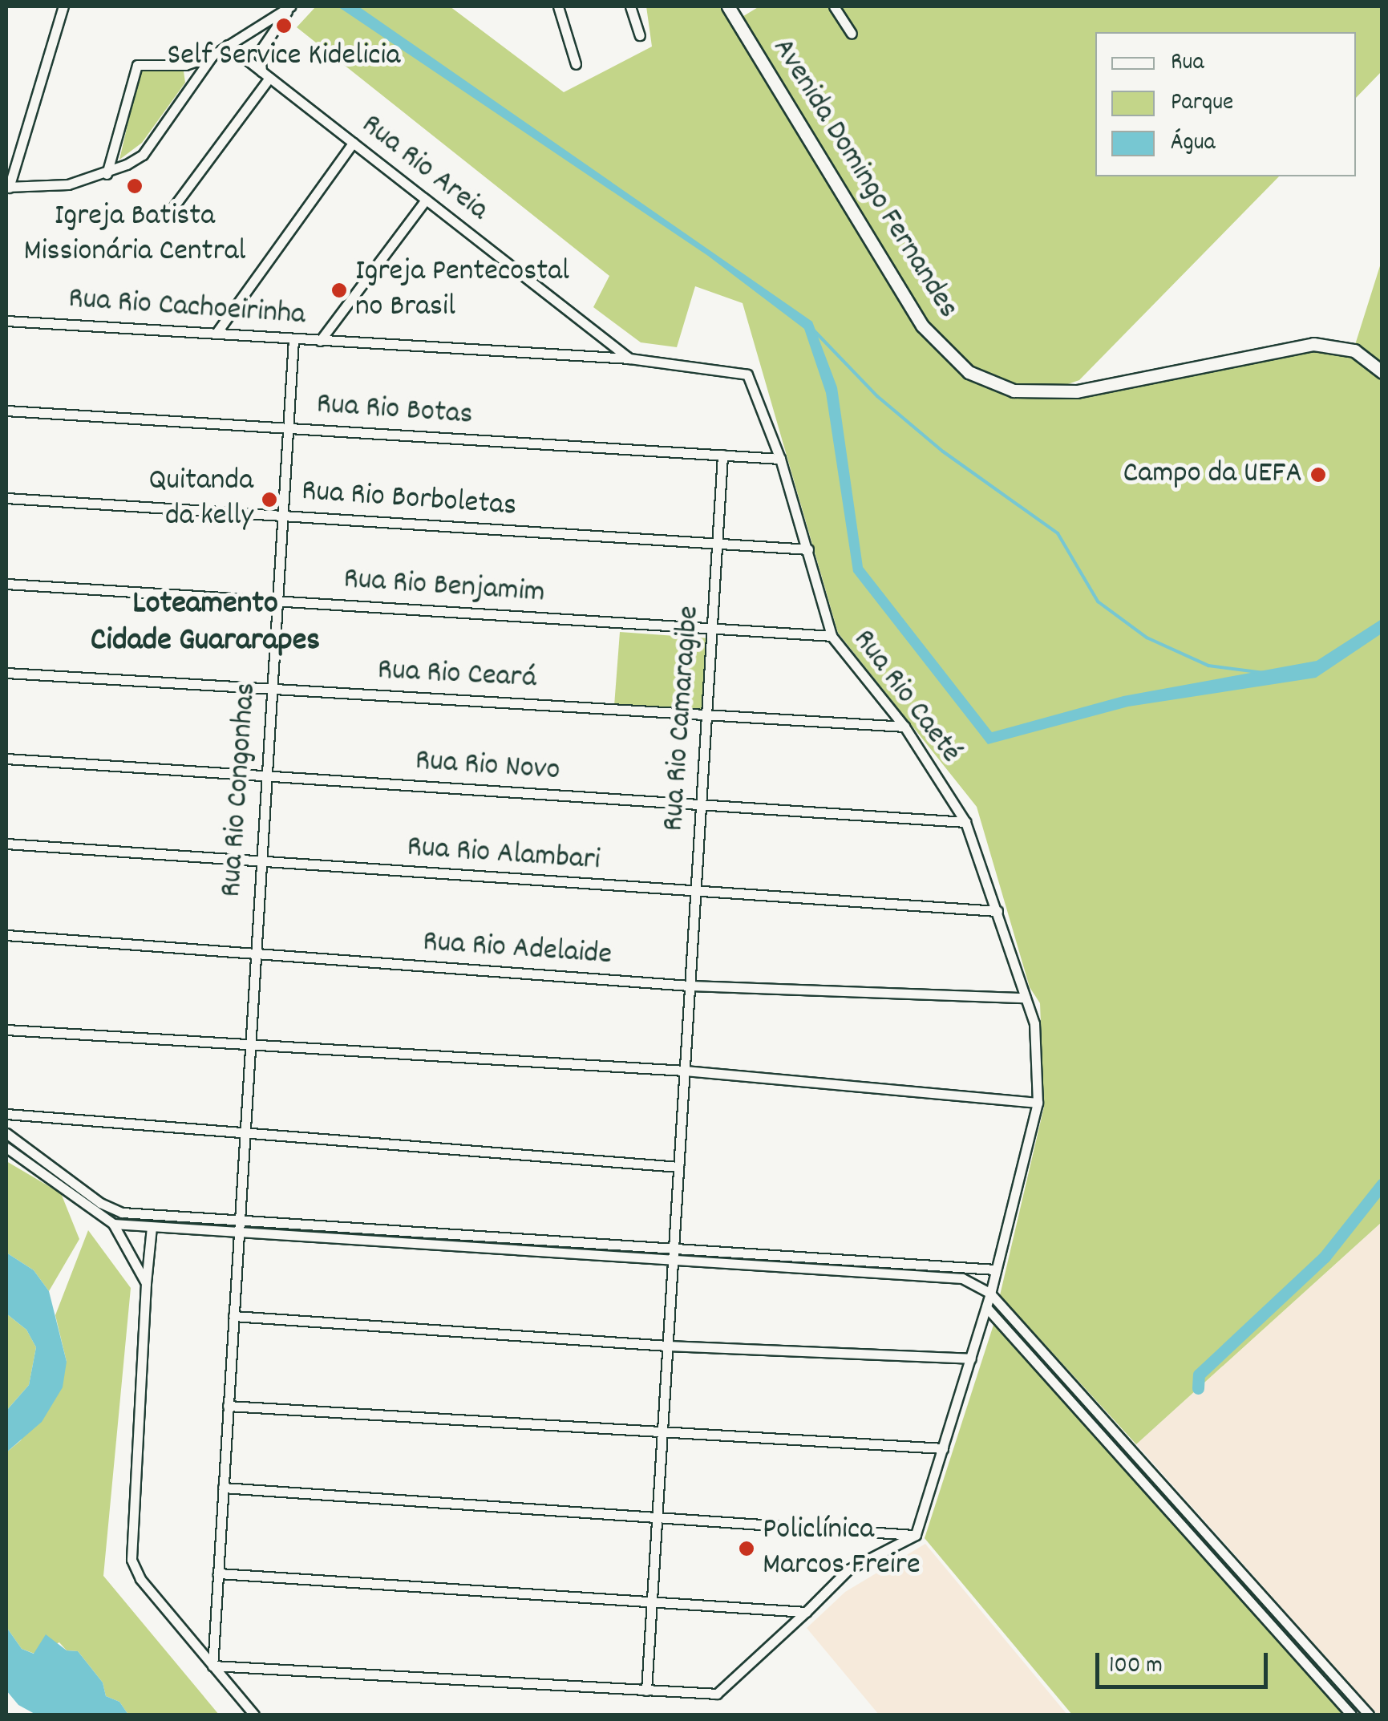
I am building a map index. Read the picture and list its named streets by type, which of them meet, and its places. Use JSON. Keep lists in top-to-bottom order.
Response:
{
  "streets": {
    "main road": ["Avenida Domingo Fernandes"],
    "street": [
      "Rua Rio Areia",
      "Rua Rio Cachoeirinha",
      "Rua Rio Botas",
      "Rua Rio Borboletas",
      "Rua Rio Benjamim",
      "Rua Rio Ceará",
      "Rua Rio Caeté",
      "Rua Rio Camaragibe",
      "Rua Rio Novo",
      "Rua Rio Congonhas",
      "Rua Rio Alambari",
      "Rua Rio Adelaide"
    ]
  },
  "crossings": [
    ["Rua Rio Areia", "Rua Rio Cachoeirinha"],
    ["Rua Rio Cachoeirinha", "Rua Rio Caeté"],
    ["Rua Rio Cachoeirinha", "Rua Rio Congonhas"],
    ["Rua Rio Botas", "Rua Rio Caeté"],
    ["Rua Rio Botas", "Rua Rio Camaragibe"],
    ["Rua Rio Botas", "Rua Rio Congonhas"],
    ["Rua Rio Borboletas", "Rua Rio Caeté"],
    ["Rua Rio Borboletas", "Rua Rio Camaragibe"],
    ["Rua Rio Borboletas", "Rua Rio Congonhas"],
    ["Rua Rio Benjamim", "Rua Rio Caeté"],
    ["Rua Rio Benjamim", "Rua Rio Camaragibe"],
    ["Rua Rio Benjamim", "Rua Rio Congonhas"],
    ["Rua Rio Ceará", "Rua Rio Caeté"],
    ["Rua Rio Ceará", "Rua Rio Camaragibe"],
    ["Rua Rio Ceará", "Rua Rio Congonhas"],
    ["Rua Rio Caeté", "Rua Rio Novo"],
    ["Rua Rio Caeté", "Rua Rio Alambari"],
    ["Rua Rio Caeté", "Rua Rio Adelaide"],
    ["Rua Rio Camaragibe", "Rua Rio Novo"],
    ["Rua Rio Camaragibe", "Rua Rio Alambari"],
    ["Rua Rio Camaragibe", "Rua Rio Adelaide"],
    ["Rua Rio Novo", "Rua Rio Congonhas"],
    ["Rua Rio Congonhas", "Rua Rio Alambari"],
    ["Rua Rio Congonhas", "Rua Rio Adelaide"]
  ],
  "districts": ["Loteamento Cidade Guararapes"],
  "places": [
    "Self Service Kidelicia",
    "Igreja Batista Missionária Central",
    "Igreja Pentecostal no Brasil",
    "Campo da UEFA",
    "Quitanda da kelly",
    "Policlínica Marcos Freire"
  ],
  "legend": ["Rua", "Parque", "Água"],
  "scale_bar": "100 m"
}
